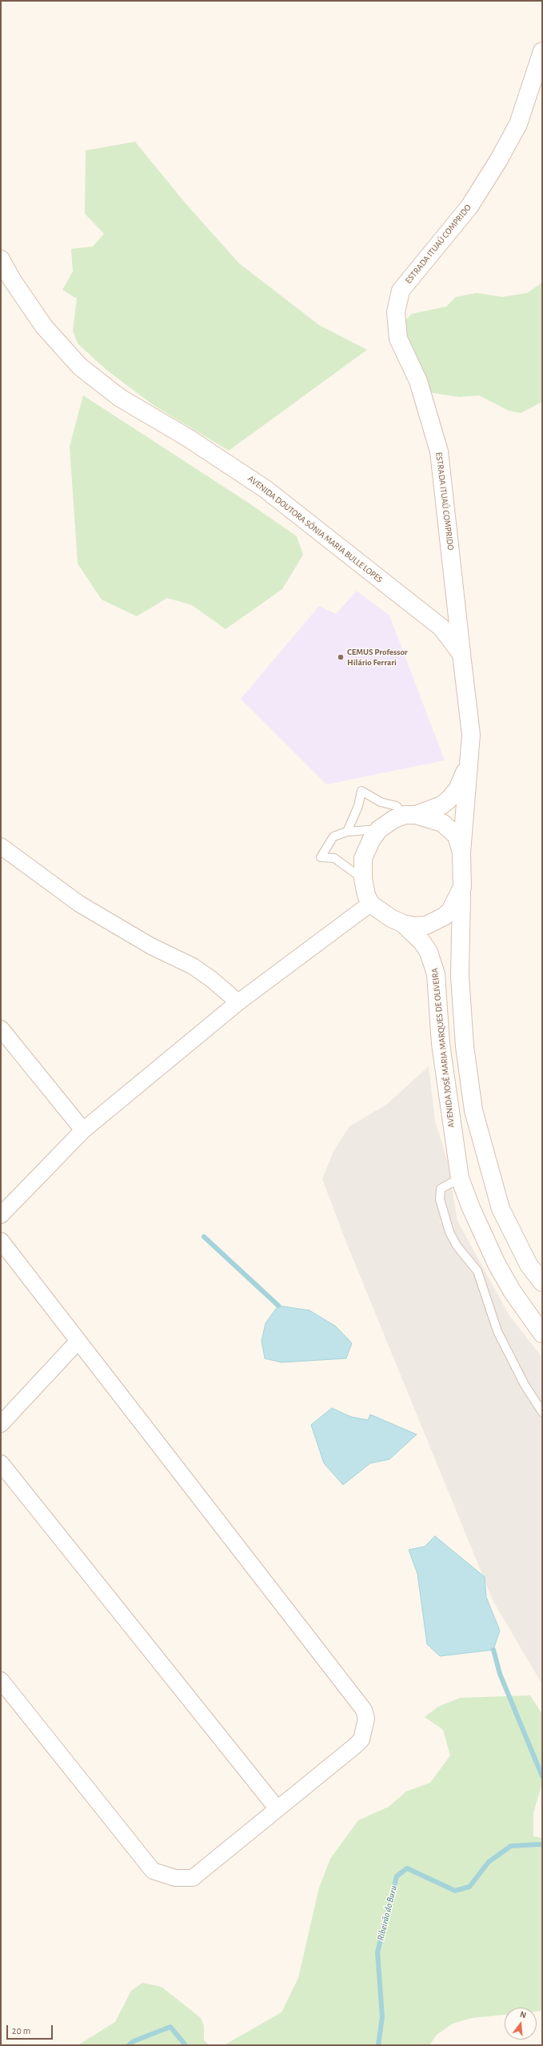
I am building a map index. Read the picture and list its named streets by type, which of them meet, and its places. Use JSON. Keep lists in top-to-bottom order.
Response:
{
  "streets": {
    "main road": ["ESTRADA ITUAÚ COMPRIDO", "AVENIDA DOUTORA SÔNIA MARIA BULLE LOPES", "AVENIDA JOSÉ MARIA MARQUES DE OLIVEIRA"]
  },
  "crossings": [
    ["ESTRADA ITUAÚ COMPRIDO", "AVENIDA DOUTORA SÔNIA MARIA BULLE LOPES"]
  ],
  "water": ["Ribeirão do Buru"],
  "places": ["CEMUS Professor Hilário Ferrari"],
  "scale_bar": "20 m",
  "north": "top"
}
